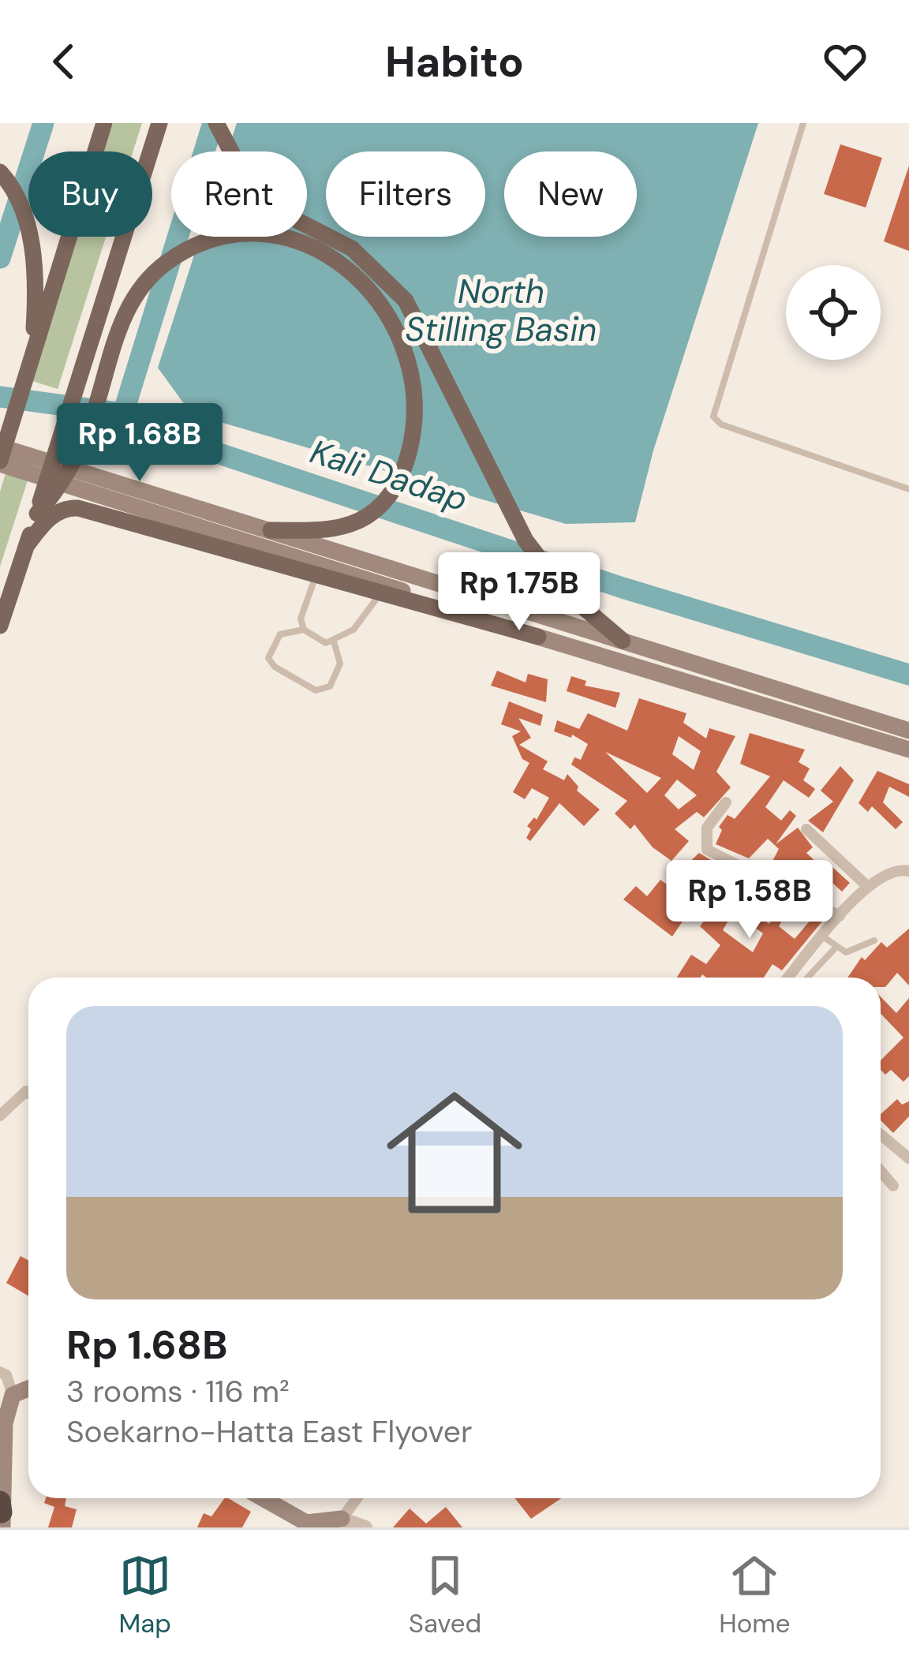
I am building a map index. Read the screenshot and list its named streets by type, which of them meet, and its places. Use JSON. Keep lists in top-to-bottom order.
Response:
{
  "water": ["North Stilling Basin", "Kali Dadap"],
  "page": {
    "header": "Habito",
    "chip": [
      "Buy",
      "Rent",
      "Filters",
      "New"
    ],
    "price": ["Rp 1.68B", "Rp 1.75B", "Rp 1.58B"],
    "list": [
      {
        "name": "Rp 1.68B",
        "note": "3 rooms · 116 m² · Soekarno-Hatta East Flyover"
      }
    ],
    "tabs": ["Map", "Saved", "Home"]
  }
}
